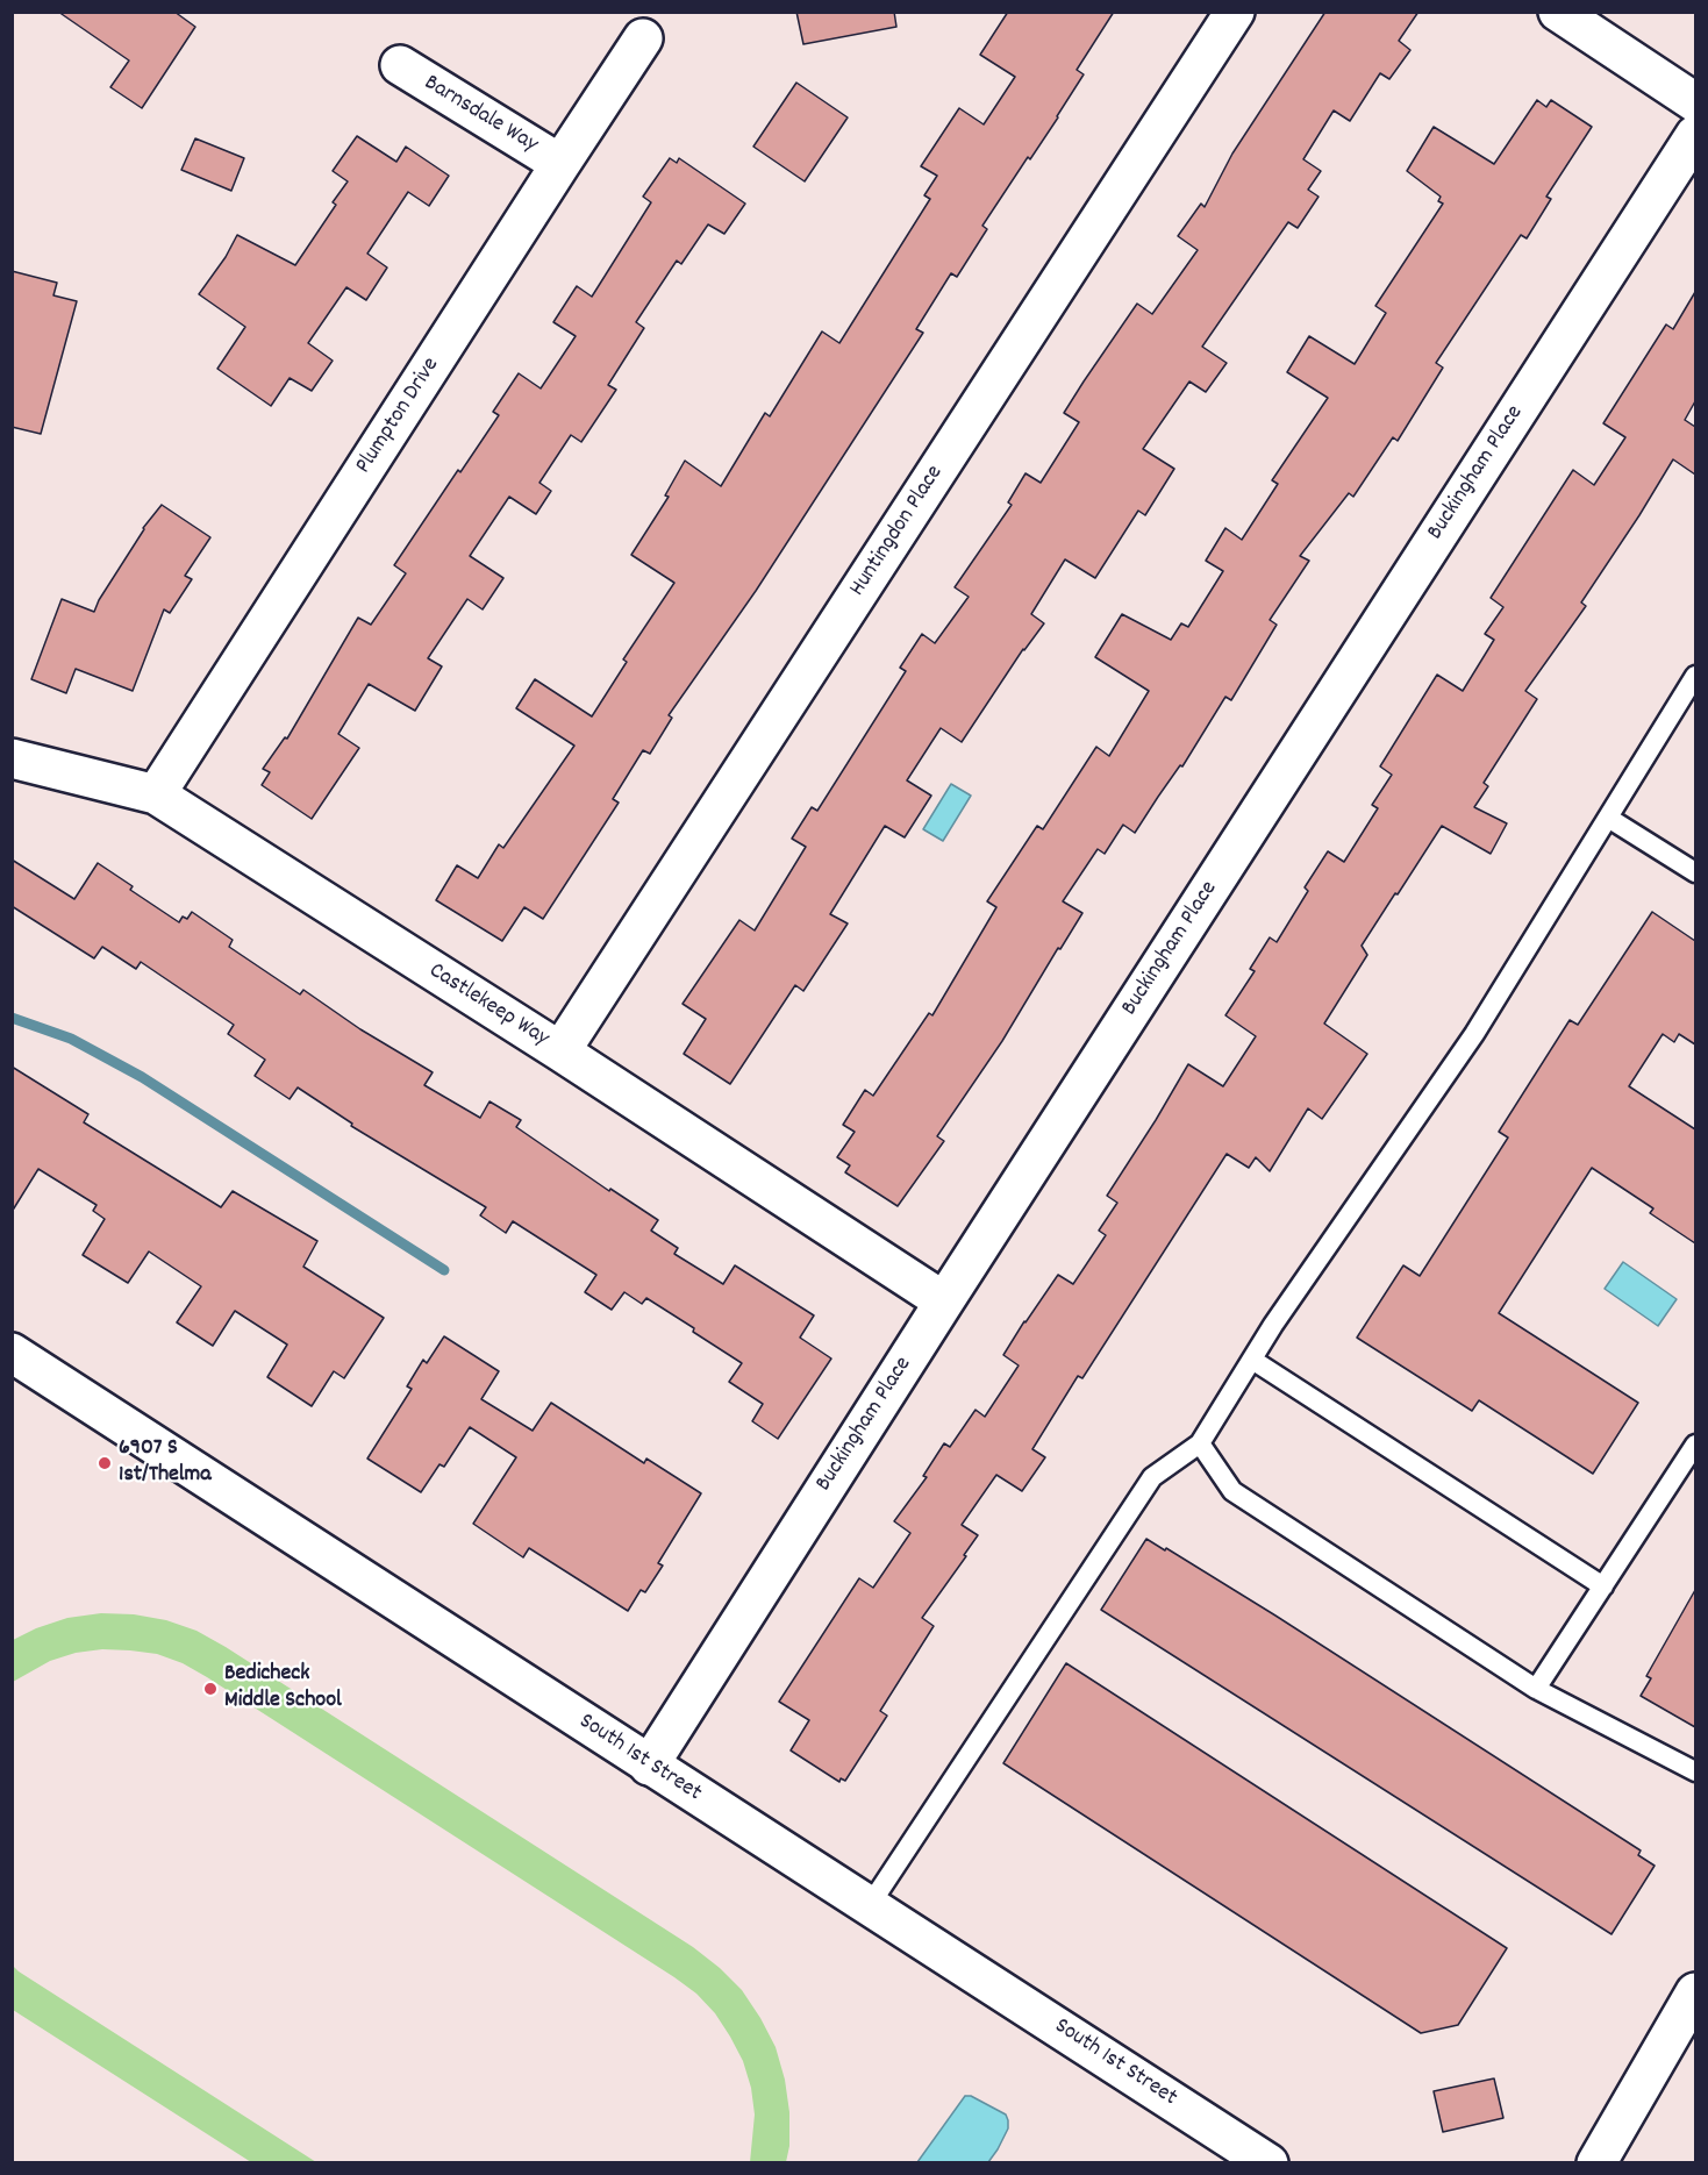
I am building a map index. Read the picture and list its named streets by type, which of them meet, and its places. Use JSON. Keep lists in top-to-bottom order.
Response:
{
  "streets": {
    "street": [
      "Barnsdale Way",
      "Plumpton Drive",
      "Buckingham Place",
      "Huntingdon Place",
      "Castlekeep Way",
      "South 1st Street"
    ]
  },
  "crossings": [
    ["Barnsdale Way", "Plumpton Drive"],
    ["Plumpton Drive", "Castlekeep Way"],
    ["Buckingham Place", "Castlekeep Way"],
    ["Buckingham Place", "South 1st Street"],
    ["Huntingdon Place", "Castlekeep Way"]
  ],
  "places": ["6907 S 1st/Thelma", "Bedicheck Middle School"]
}
